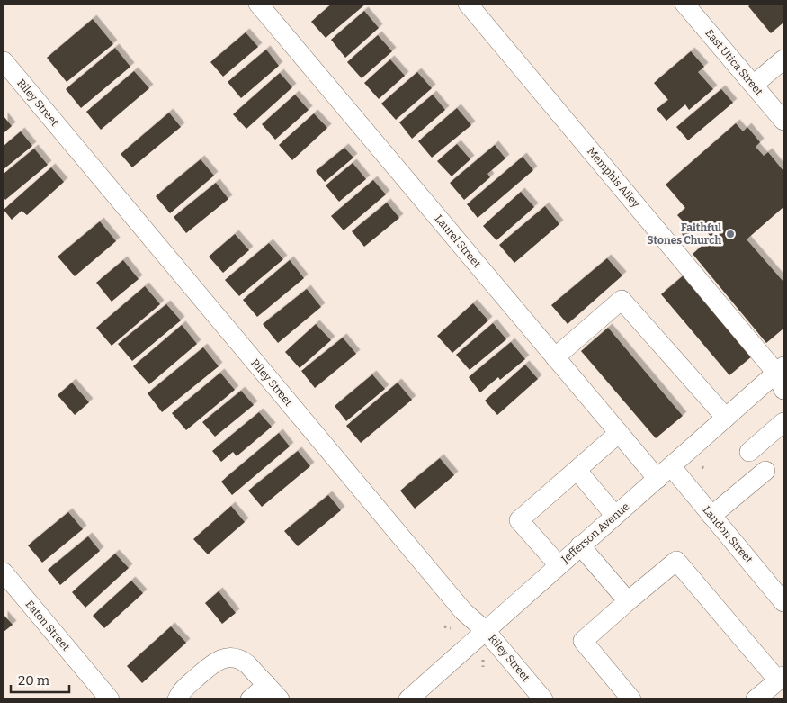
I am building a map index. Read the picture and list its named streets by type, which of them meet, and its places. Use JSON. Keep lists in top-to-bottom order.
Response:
{
  "streets": {
    "street": [
      "East Utica Street",
      "Riley Street",
      "Memphis Alley",
      "Laurel Street",
      "Jefferson Avenue",
      "Landon Street",
      "Eaton Street"
    ]
  },
  "crossings": [
    ["Riley Street", "Jefferson Avenue"],
    ["Memphis Alley", "Jefferson Avenue"],
    ["Laurel Street", "Jefferson Avenue"],
    ["Laurel Street", "Landon Street"],
    ["Jefferson Avenue", "Landon Street"]
  ],
  "places": ["Faithful Stones Church"],
  "scale_bar": "20 m"
}
